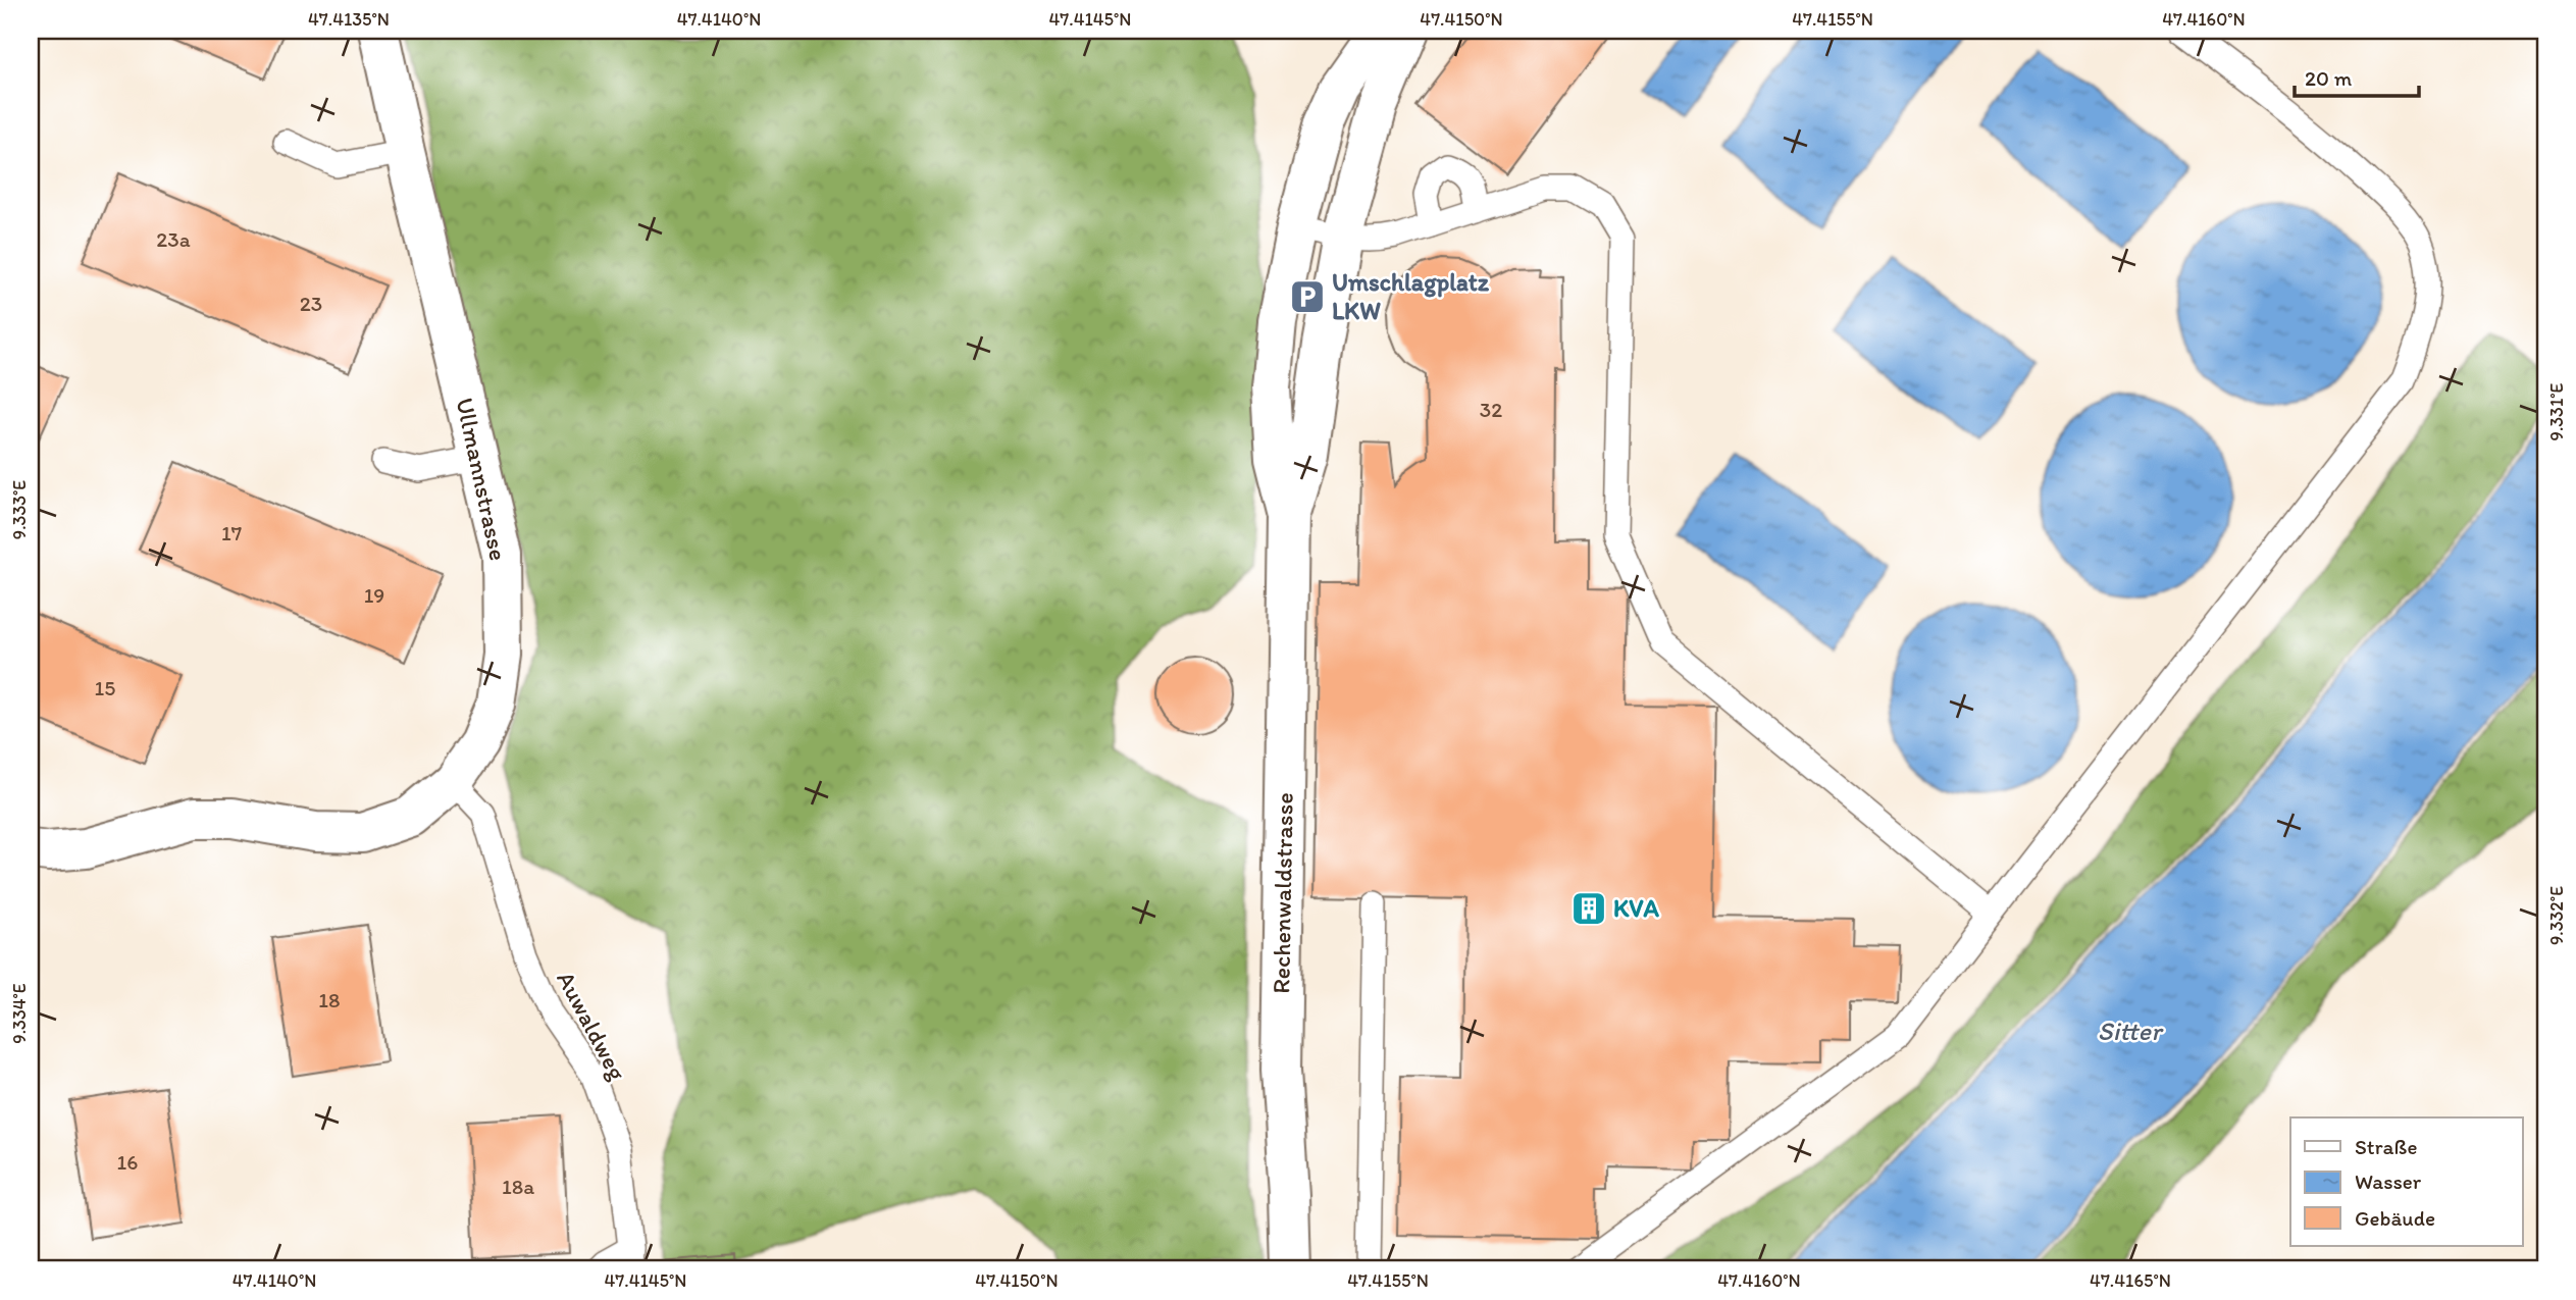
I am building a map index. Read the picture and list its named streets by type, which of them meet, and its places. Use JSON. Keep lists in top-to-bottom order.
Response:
{
  "streets": {
    "street": ["Ullmannstrasse", "Rechenwaldstrasse"],
    "lane": ["Auwaldweg"]
  },
  "crossings": [
    ["Ullmannstrasse", "Auwaldweg"]
  ],
  "water": ["Sitter"],
  "places": {
    "parking": ["Umschlagplatz LKW"],
    "building": ["KVA"]
  },
  "house_numbers": [
    "23a",
    "23",
    "32",
    "17",
    "19",
    "15",
    "18",
    "16",
    "18a"
  ],
  "legend": ["Straße", "Wasser", "Gebäude"],
  "scale_bar": "20 m",
  "coordinates": [
    "47.4135°N",
    "47.4140°N",
    "47.4145°N",
    "47.4150°N",
    "47.4155°N",
    "47.4160°N",
    "9.331°E",
    "9.333°E",
    "9.332°E",
    "9.334°E",
    "47.4165°N"
  ]
}
